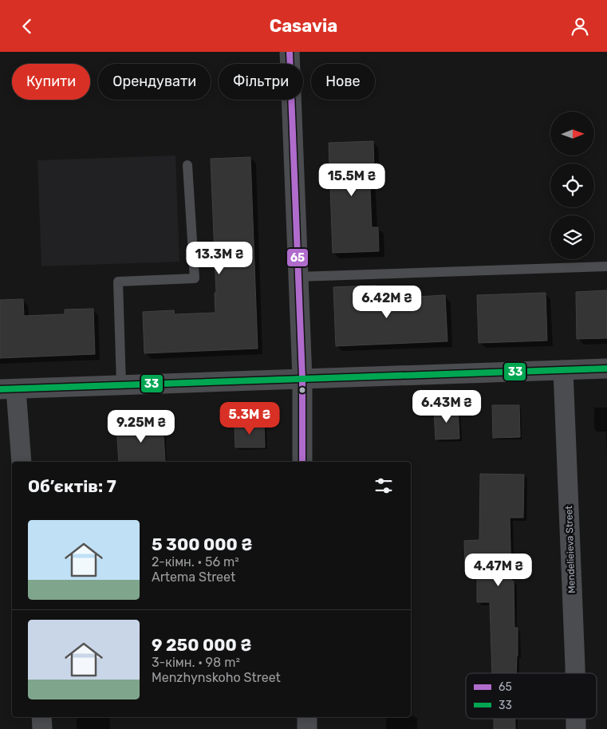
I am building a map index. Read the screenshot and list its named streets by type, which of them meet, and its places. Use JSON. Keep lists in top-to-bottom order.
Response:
{
  "streets": {
    "street": ["Mendelieieva Street"]
  },
  "lines": ["transit line 65", "transit line 33"],
  "legend": ["65", "33"],
  "north": "right",
  "page": {
    "header": "Casavia",
    "chip": [
      "Купити",
      "Орендувати",
      "Фільтри",
      "Нове"
    ],
    "price": [
      "15.5M ₴",
      "13.3M ₴",
      "6.42M ₴",
      "6.43M ₴",
      "5.3M ₴",
      "9.25M ₴",
      "4.47M ₴"
    ],
    "heading": "Об’єктів: 7",
    "list": [
      {
        "name": "5 300 000 ₴",
        "note": "2-кімн. · 56 m² · Artema Street"
      },
      {
        "name": "9 250 000 ₴",
        "note": "3-кімн. · 98 m² · Menzhynskoho Street"
      }
    ]
  }
}
